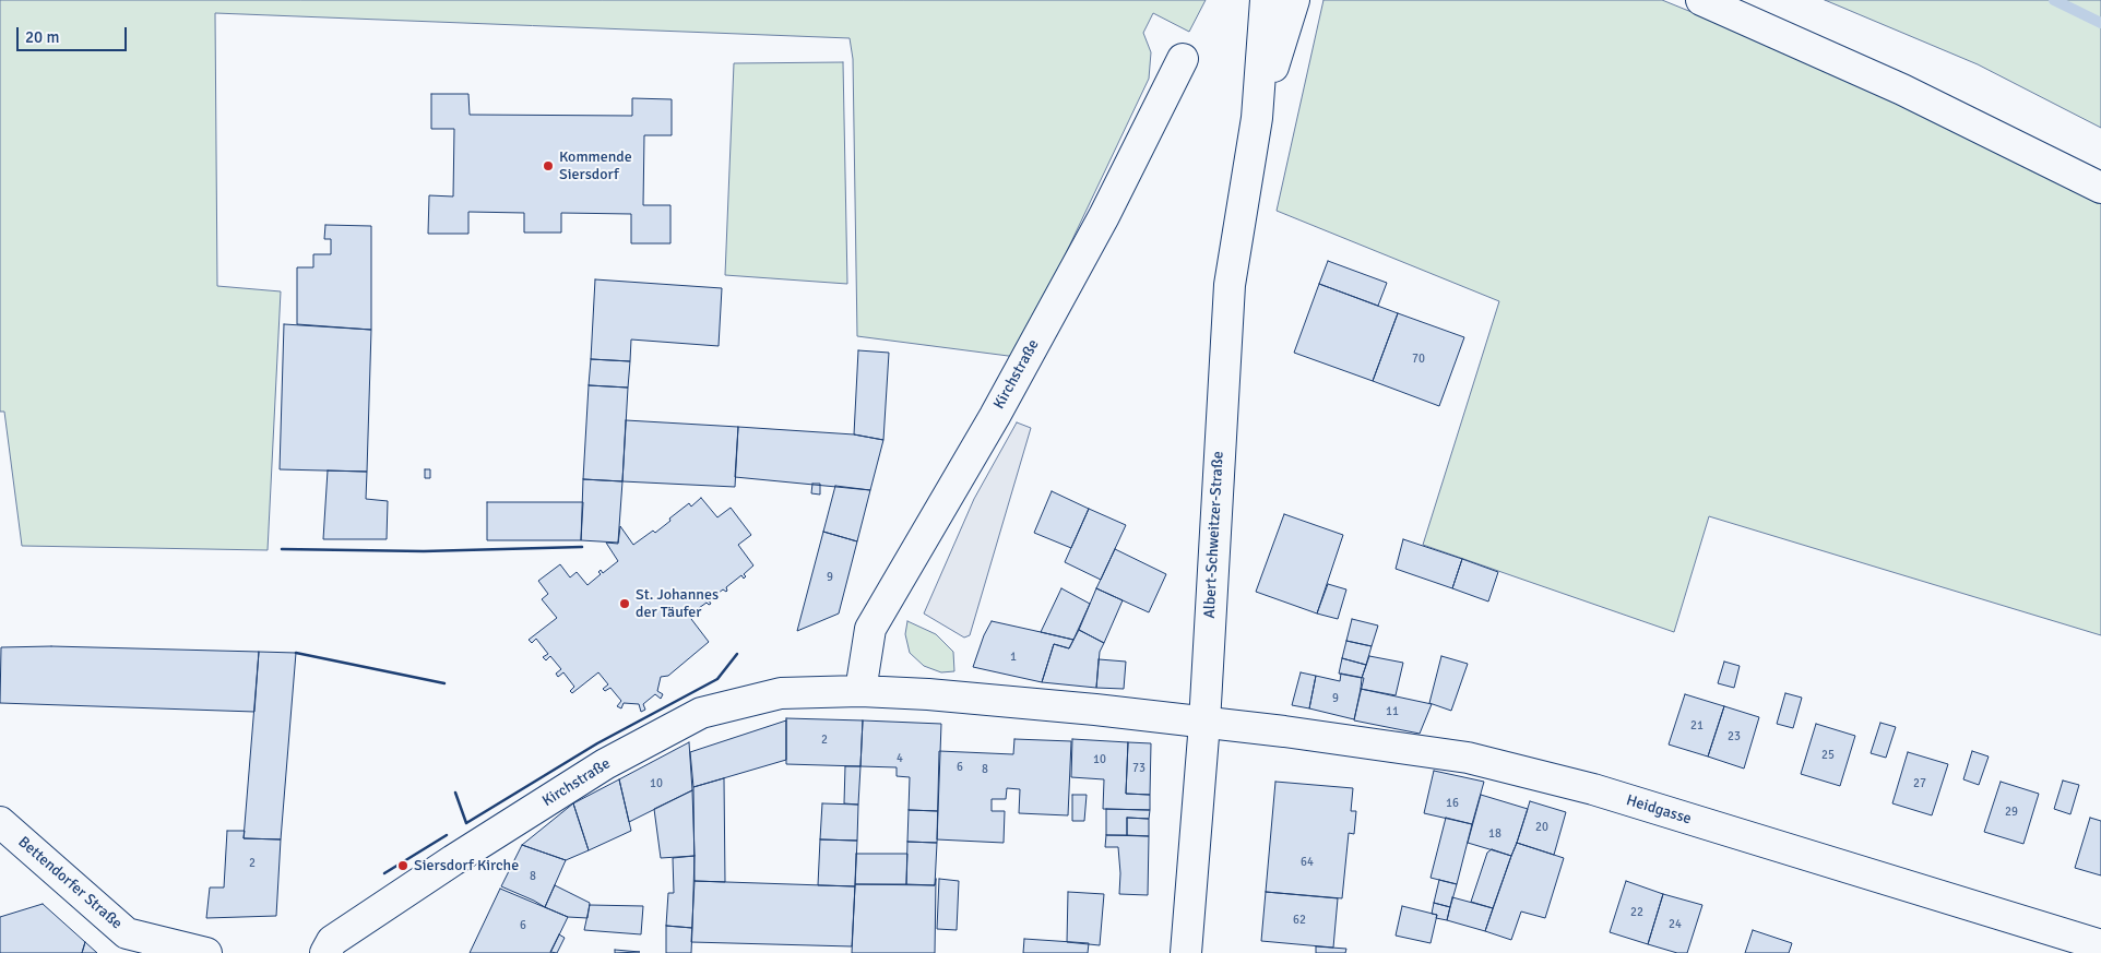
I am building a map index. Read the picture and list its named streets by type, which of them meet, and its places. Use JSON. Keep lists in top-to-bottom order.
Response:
{
  "streets": {
    "street": [
      "Kirchstraße",
      "Albert-Schweitzer-Straße",
      "Heidgasse",
      "Bettendorfer Straße"
    ]
  },
  "crossings": [
    ["Kirchstraße", "Albert-Schweitzer-Straße"],
    ["Kirchstraße", "Heidgasse"],
    ["Albert-Schweitzer-Straße", "Heidgasse"]
  ],
  "places": ["Kommende Siersdorf", "St. Johannes der Täufer", "Siersdorf Kirche"],
  "house_numbers": [
    "70",
    "9",
    "1",
    "9",
    "11",
    "21",
    "23",
    "2",
    "25",
    "4",
    "10",
    "6",
    "73",
    "8",
    "10",
    "27",
    "16",
    "29",
    "20",
    "18",
    "64",
    "2",
    "8",
    "22",
    "62",
    "24",
    "6"
  ],
  "scale_bar": "20 m"
}
